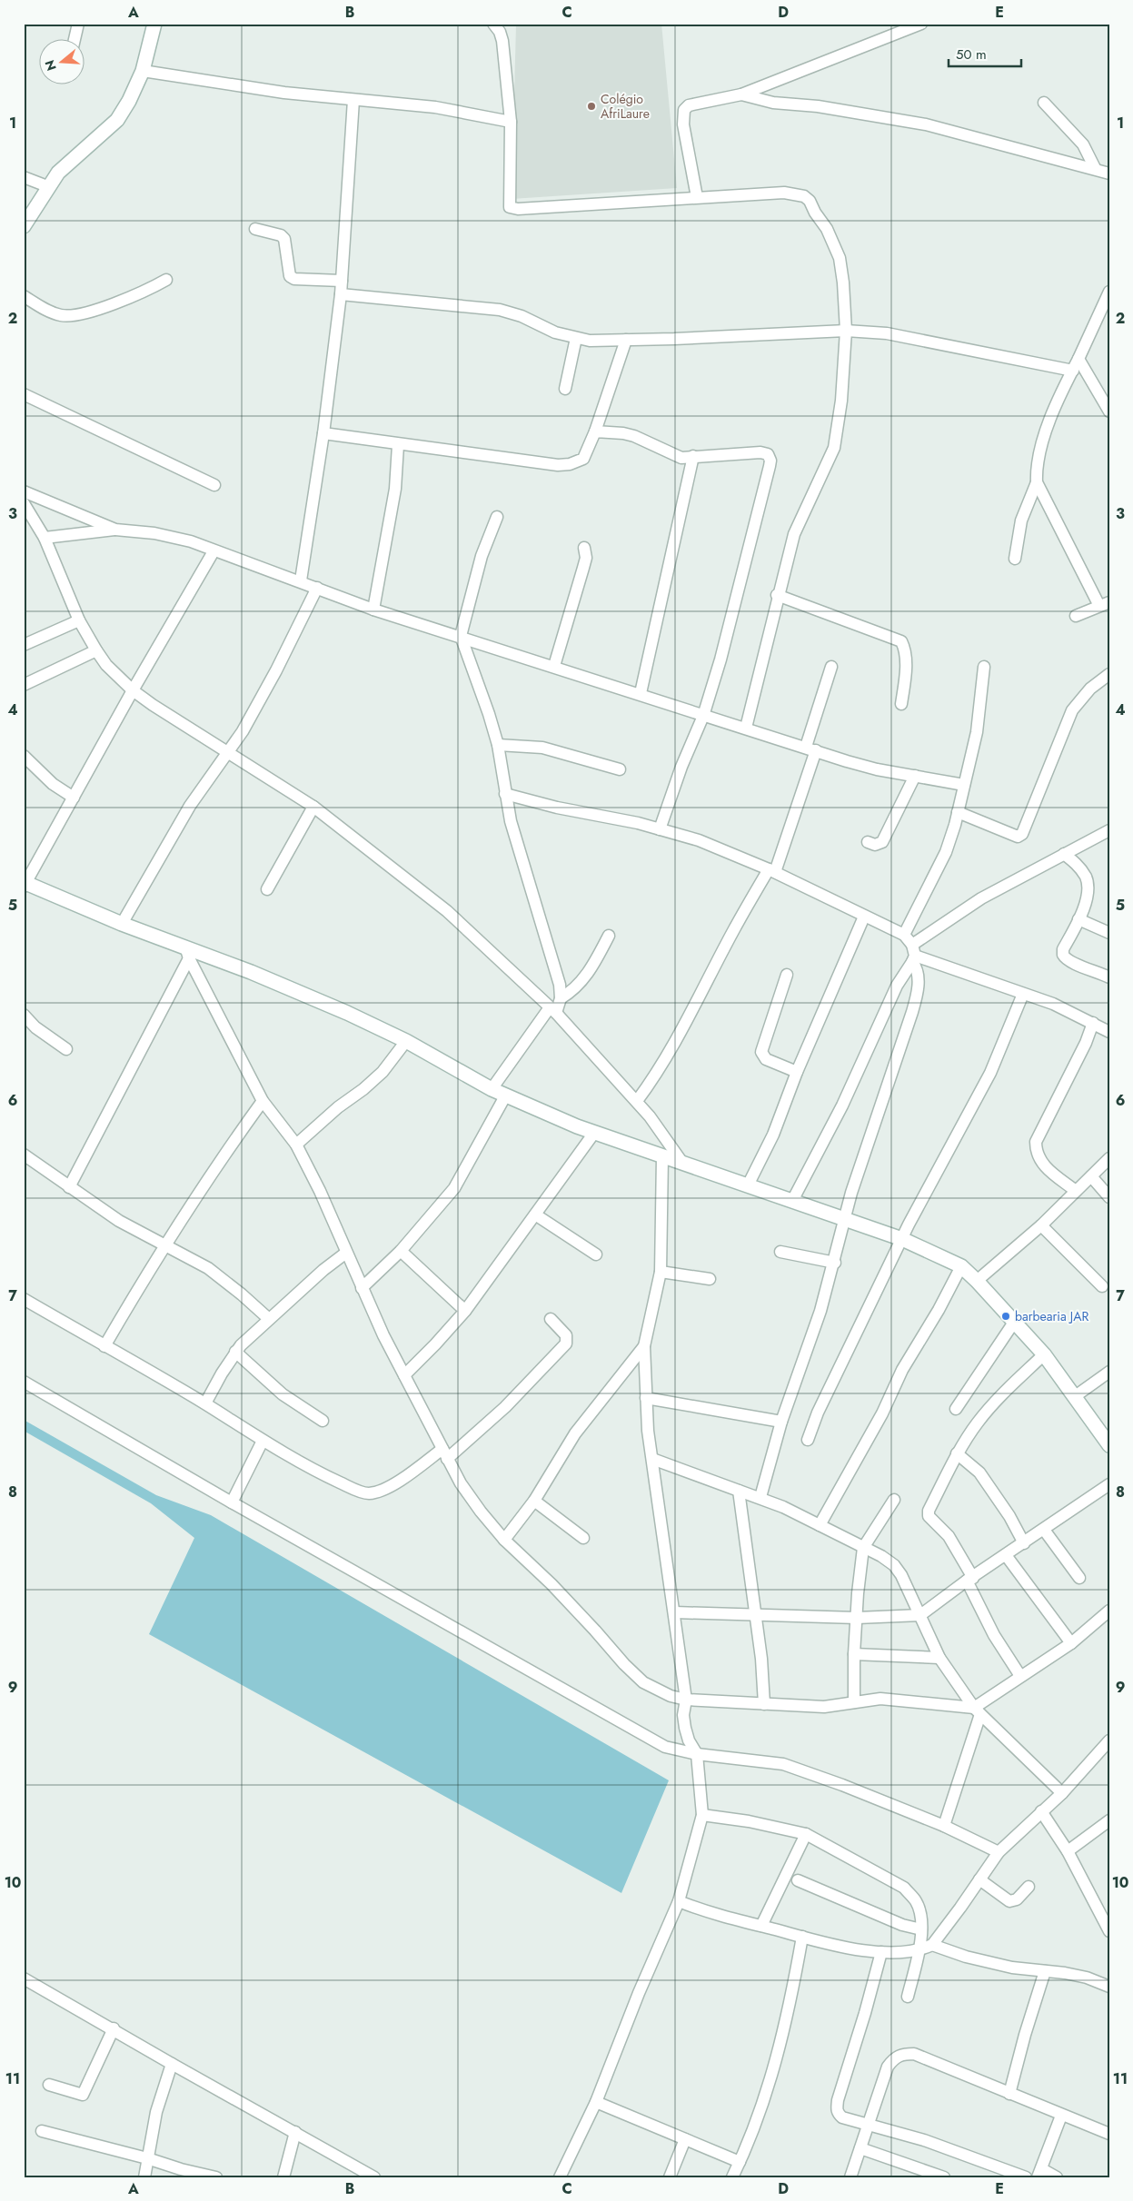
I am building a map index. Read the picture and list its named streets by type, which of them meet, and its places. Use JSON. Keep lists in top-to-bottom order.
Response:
{
  "places": ["Colégio AfriLaure", "barbearia JAR"],
  "scale_bar": "50 m",
  "north": "left",
  "grid": {
    "columns": [
      "A",
      "B",
      "C",
      "D",
      "E"
    ],
    "rows": [
      "1",
      "2",
      "3",
      "4",
      "5",
      "6",
      "7",
      "8",
      "9",
      "10",
      "11"
    ]
  }
}
